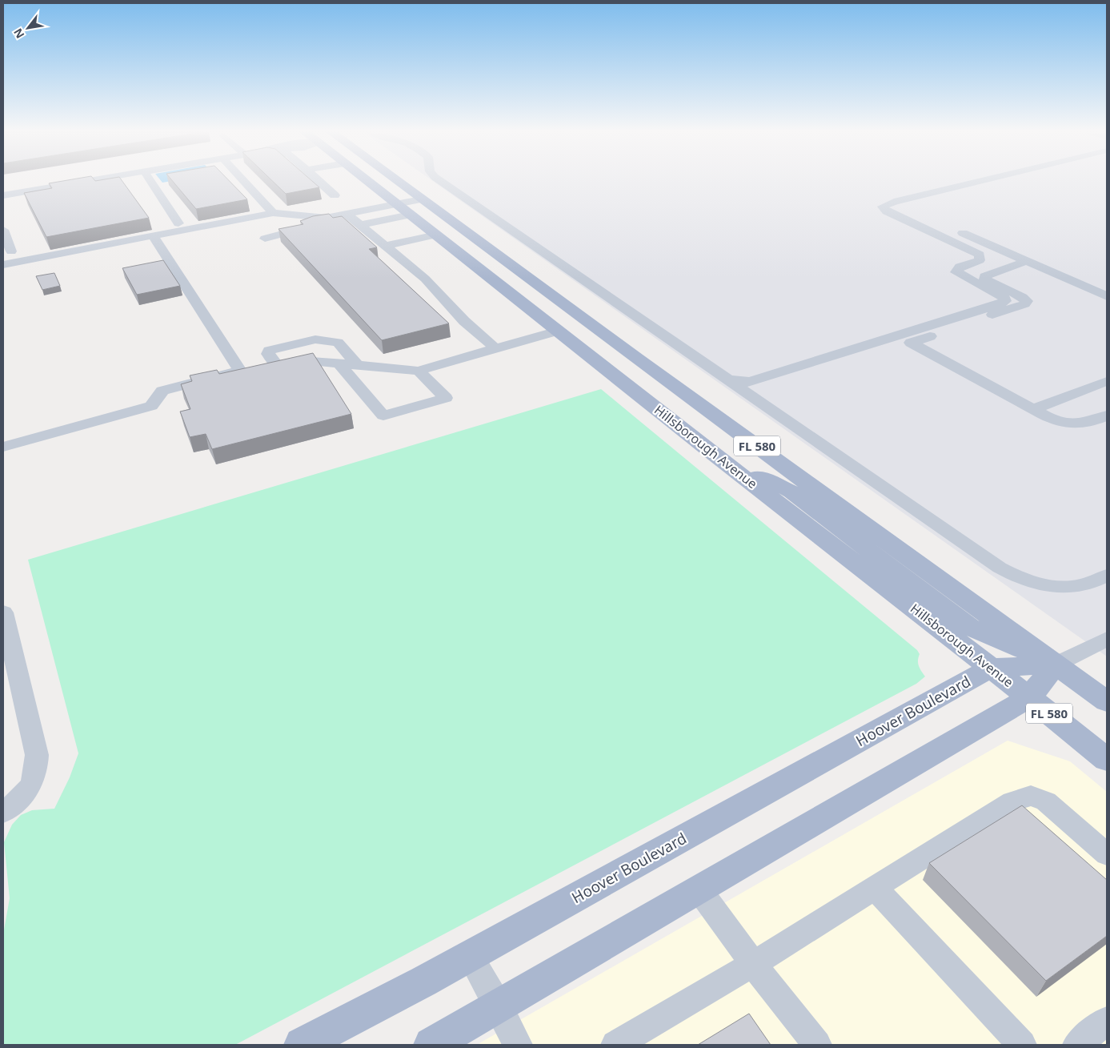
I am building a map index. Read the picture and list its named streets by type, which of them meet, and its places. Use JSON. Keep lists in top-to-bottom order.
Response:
{
  "streets": {
    "main road": ["FL 580", "Hillsborough Avenue", "Hoover Boulevard"]
  },
  "crossings": [
    ["FL 580", "Hoover Boulevard"],
    ["Hillsborough Avenue", "Hoover Boulevard"]
  ],
  "north": "bottom left"
}
